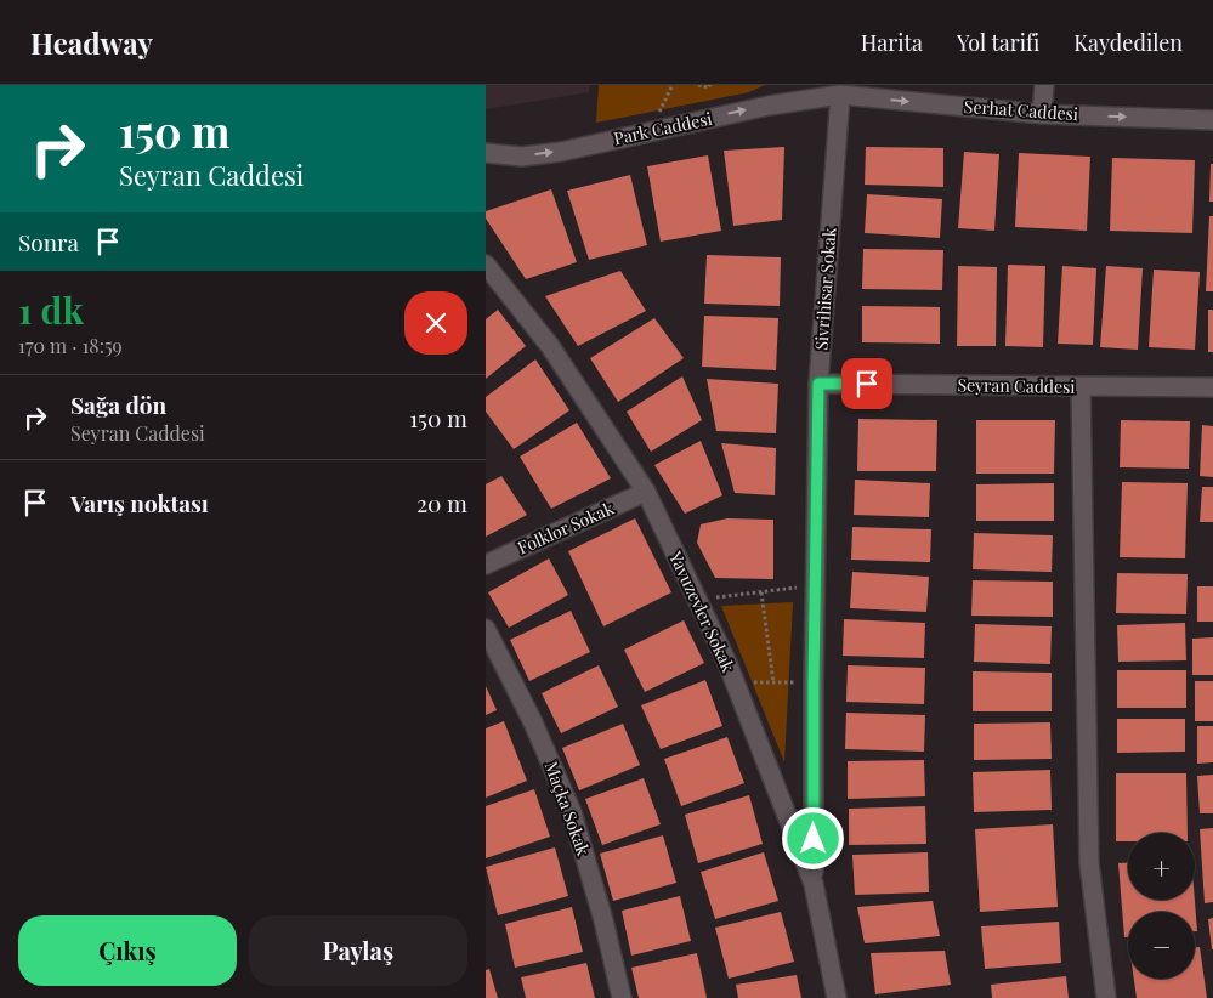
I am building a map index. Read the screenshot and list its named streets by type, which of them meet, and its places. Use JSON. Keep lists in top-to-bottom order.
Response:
{
  "streets": {
    "street": [
      "Serhat Caddesi",
      "Park Caddesi",
      "Sivrihisar Sokak",
      "Seyran Caddesi",
      "Folklor Sokak",
      "Yavuzevler Sokak",
      "Maçka Sokak"
    ]
  },
  "crossings": [
    ["Serhat Caddesi", "Park Caddesi"],
    ["Serhat Caddesi", "Sivrihisar Sokak"],
    ["Park Caddesi", "Sivrihisar Sokak"],
    ["Sivrihisar Sokak", "Seyran Caddesi"],
    ["Sivrihisar Sokak", "Yavuzevler Sokak"],
    ["Folklor Sokak", "Yavuzevler Sokak"]
  ],
  "one_way": ["Serhat Caddesi", "Park Caddesi"],
  "page": {
    "header": "Headway",
    "nav": ["Harita", "Yol tarifi", "Kaydedilen"],
    "turn": ["150 m", "Seyran Caddesi"],
    "then": "Sonra",
    "heading": ["1 dk", "170 m · 18:59"],
    "list": [
      {
        "name": "Sağa dön",
        "note": "Seyran Caddesi",
        "value": "150 m"
      },
      {
        "name": "Varış noktası",
        "value": "20 m"
      }
    ],
    "map_buttons": ["+", "−"],
    "buttons": ["Çıkış", "Paylaş"]
  }
}
